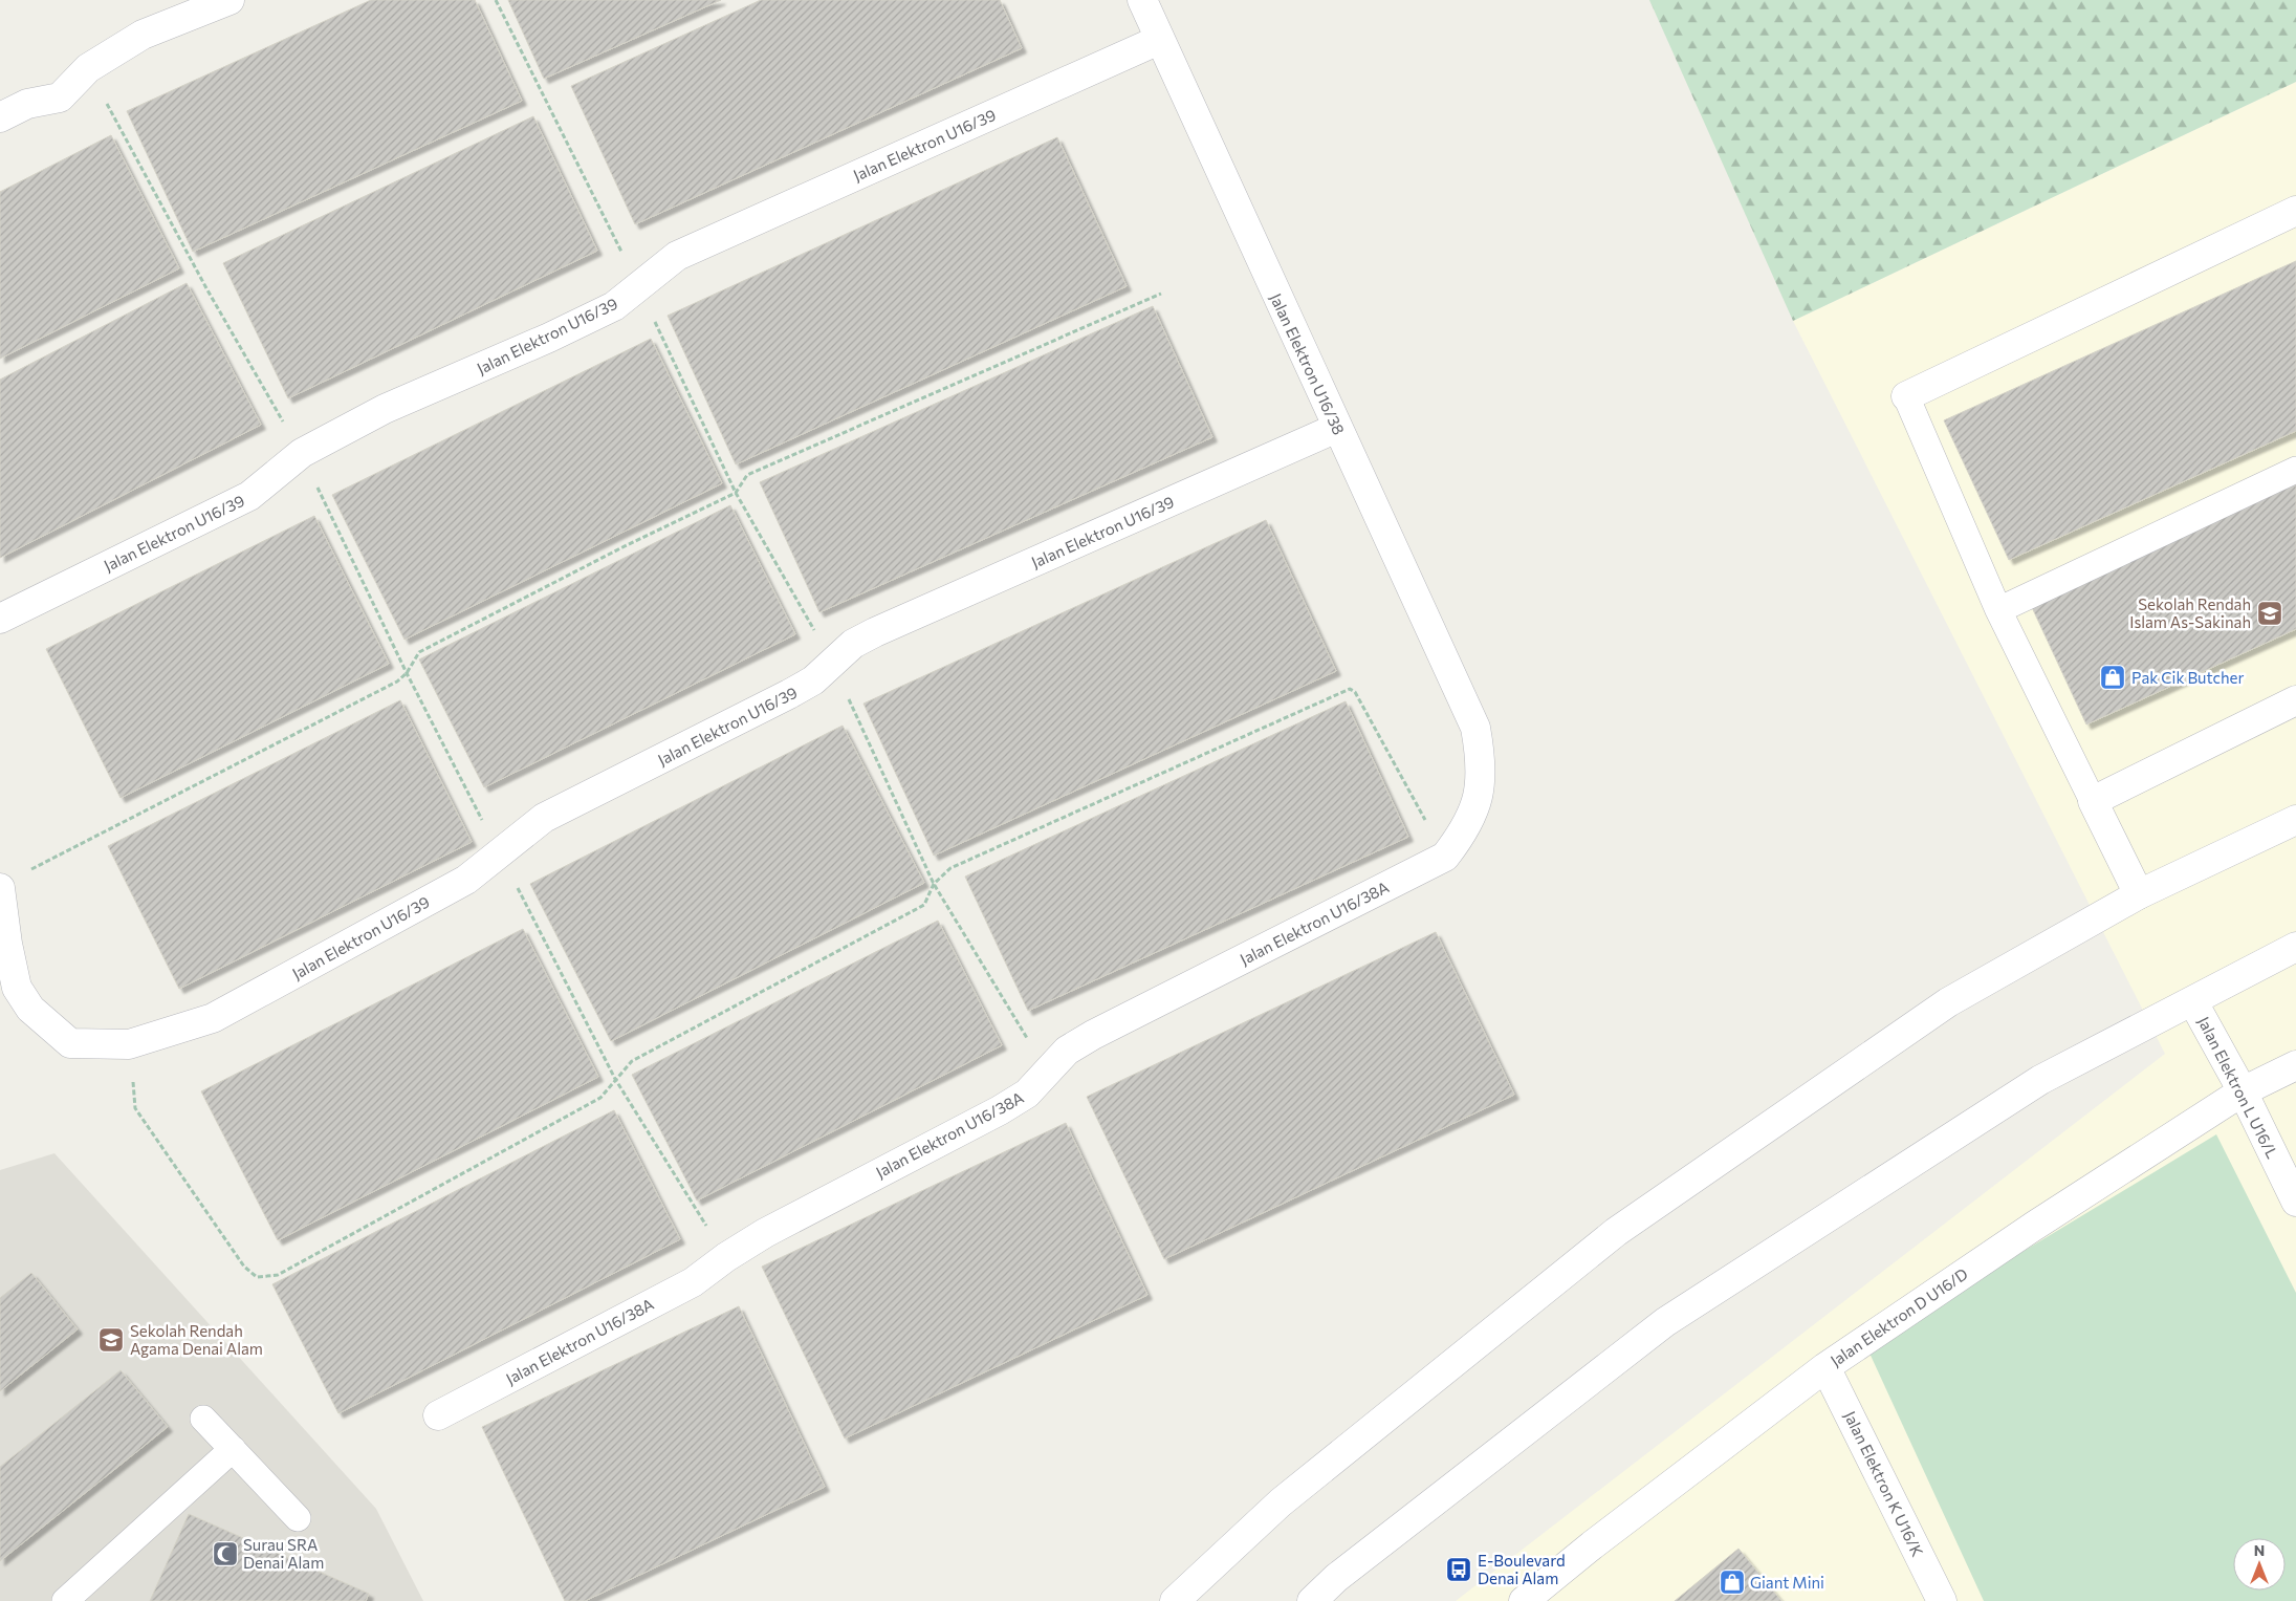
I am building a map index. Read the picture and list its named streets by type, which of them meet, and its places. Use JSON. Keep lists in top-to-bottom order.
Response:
{
  "streets": {
    "street": [
      "Jalan Elektron U16/39",
      "Jalan Elektron U16/38",
      "Jalan Elektron U16/38A",
      "Jalan Elektron L U16/L",
      "Jalan Elektron D U16/D",
      "Jalan Elektron K U16/K"
    ]
  },
  "crossings": [
    ["Jalan Elektron U16/39", "Jalan Elektron U16/38"],
    ["Jalan Elektron U16/38", "Jalan Elektron U16/38A"],
    ["Jalan Elektron L U16/L", "Jalan Elektron D U16/D"],
    ["Jalan Elektron D U16/D", "Jalan Elektron K U16/K"]
  ],
  "places": {
    "school or university": ["Sekolah Rendah Islam As-Sakinah", "Sekolah Rendah Agama Denai Alam"],
    "shop": ["Pak Cik Butcher", "Giant Mini"],
    "mosque": ["Surau SRA Denai Alam"],
    "bus stop": ["E-Boulevard Denai Alam"]
  },
  "north": "top"
}
